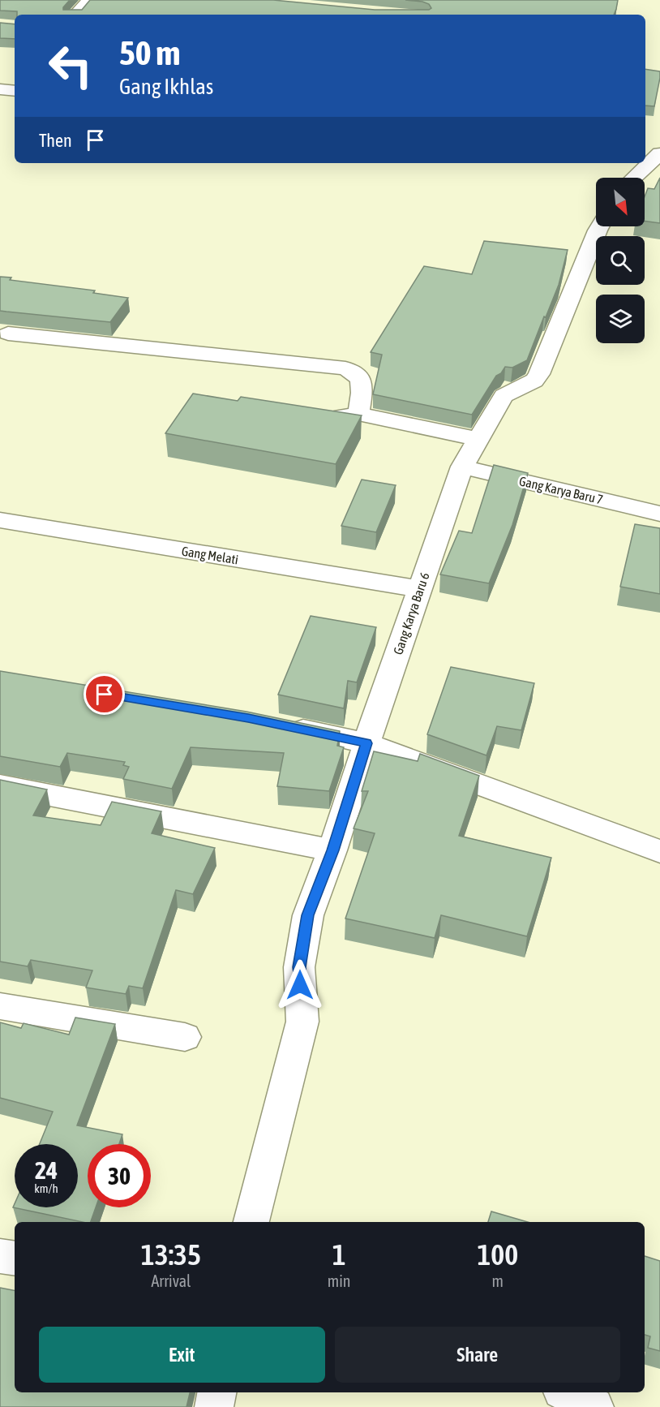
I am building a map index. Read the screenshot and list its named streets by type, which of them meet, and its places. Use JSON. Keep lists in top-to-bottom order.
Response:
{
  "streets": {
    "street": ["Gang Karya Baru 7", "Gang Melati", "Gang Karya Baru 6"]
  },
  "crossings": [
    ["Gang Karya Baru 7", "Gang Karya Baru 6"],
    ["Gang Melati", "Gang Karya Baru 6"]
  ],
  "north": "bottom right",
  "page": {
    "turn": ["50 m", "Gang Ikhlas"],
    "then": "Then",
    "speed": "24 km/h",
    "limit": "30",
    "eta": [
      "13:35",
      "Arrival",
      "1",
      "min",
      "100",
      "m"
    ],
    "buttons": ["Exit", "Share"]
  }
}
